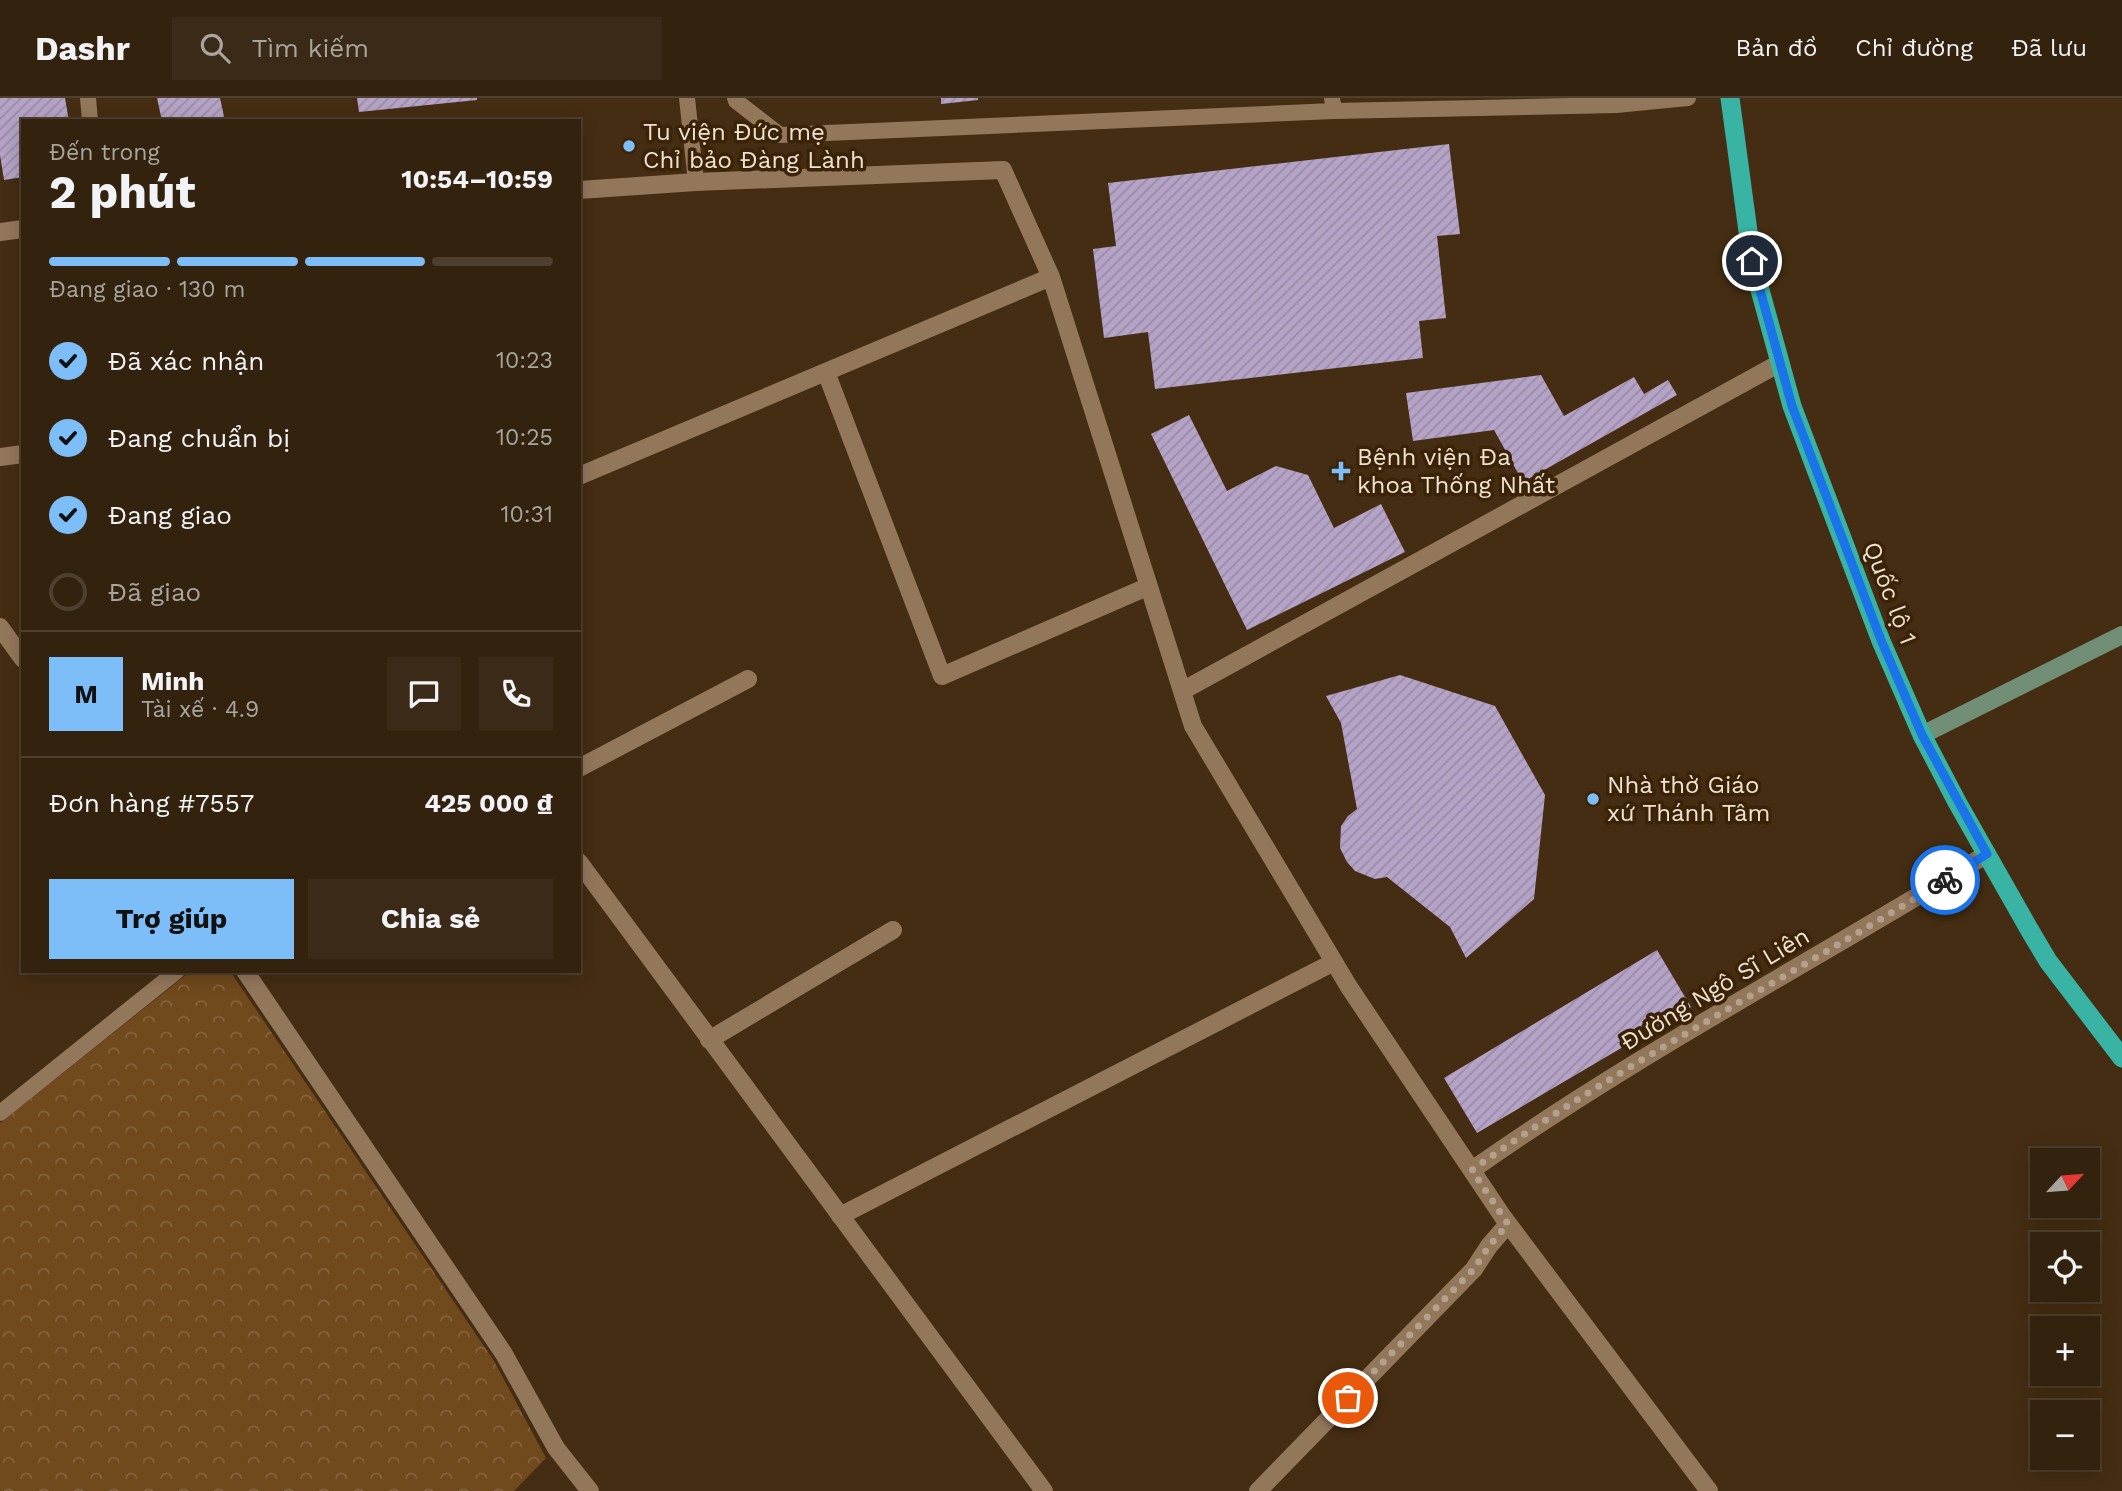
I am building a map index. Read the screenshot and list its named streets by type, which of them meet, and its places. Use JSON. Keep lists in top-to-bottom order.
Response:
{
  "streets": {
    "highway": ["Quốc lộ 1"],
    "street": ["Đường Ngô Sĩ Liên"]
  },
  "crossings": [
    ["Quốc lộ 1", "Đường Ngô Sĩ Liên"]
  ],
  "places": {
    "other": ["Tu viện Đức mẹ Chỉ bảo Đàng Lành", "Nhà thờ Giáo xứ Thánh Tâm"],
    "health": ["Bệnh viện Đa khoa Thống Nhất"]
  },
  "north": "top right",
  "page": {
    "header": "Dashr",
    "search": "Tìm kiếm",
    "nav": ["Bản đồ", "Chỉ đường", "Đã lưu"],
    "heading": ["2 phút", "Đến trong", "10:54–10:59"],
    "panel": [
      "Minh",
      "Tài xế · 4.9",
      "Đơn hàng #7557",
      "425 000 ₫"
    ],
    "bar": "Đang giao · 130 m",
    "list": [
      ["Đã xác nhận", "10:23"],
      ["Đang chuẩn bị", "10:25"],
      ["Đang giao", "10:31"],
      "Đã giao"
    ],
    "round": "M",
    "buttons": ["Trợ giúp", "Chia sẻ"],
    "map_buttons": ["+", "−"]
  }
}
